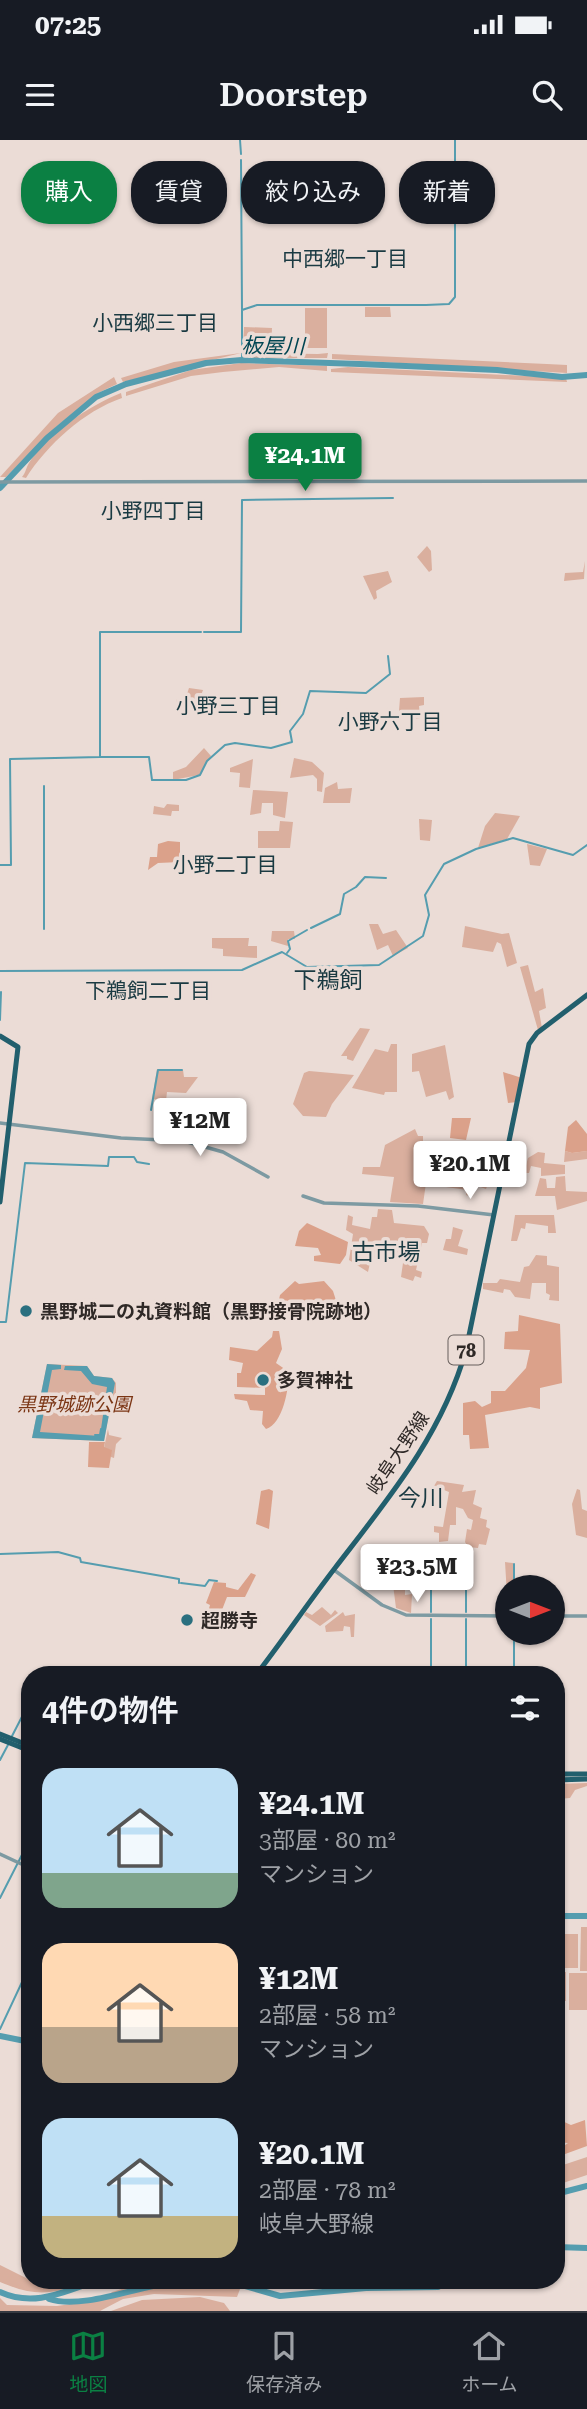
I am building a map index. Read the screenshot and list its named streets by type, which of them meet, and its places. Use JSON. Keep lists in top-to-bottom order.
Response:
{
  "streets": {
    "main road": ["78", "岐阜大野線"]
  },
  "districts": [
    "中西郷一丁目",
    "小西郷三丁目",
    "小野四丁目",
    "小野三丁目",
    "小野六丁目",
    "小野二丁目",
    "下鵜飼",
    "下鵜飼二丁目",
    "古市場",
    "今川"
  ],
  "water": ["板屋川"],
  "parks": ["黒野城跡公園"],
  "places": ["黒野城二の丸資料館（黒野接骨院跡地）", "多賀神社", "超勝寺"],
  "north": "right",
  "page": {
    "status": "07:25",
    "header": "Doorstep",
    "chip": [
      "購入",
      "賃貸",
      "絞り込み",
      "新着"
    ],
    "price": [
      "¥24.1M",
      "¥12M",
      "¥20.1M",
      "¥23.5M"
    ],
    "heading": "4件の物件",
    "list": [
      {
        "name": "¥24.1M",
        "note": "3部屋 · 80 m² · マンション"
      },
      {
        "name": "¥12M",
        "note": "2部屋 · 58 m² · マンション"
      },
      {
        "name": "¥20.1M",
        "note": "2部屋 · 78 m² · 岐阜大野線"
      }
    ],
    "tabs": ["地図", "保存済み", "ホーム"]
  }
}
